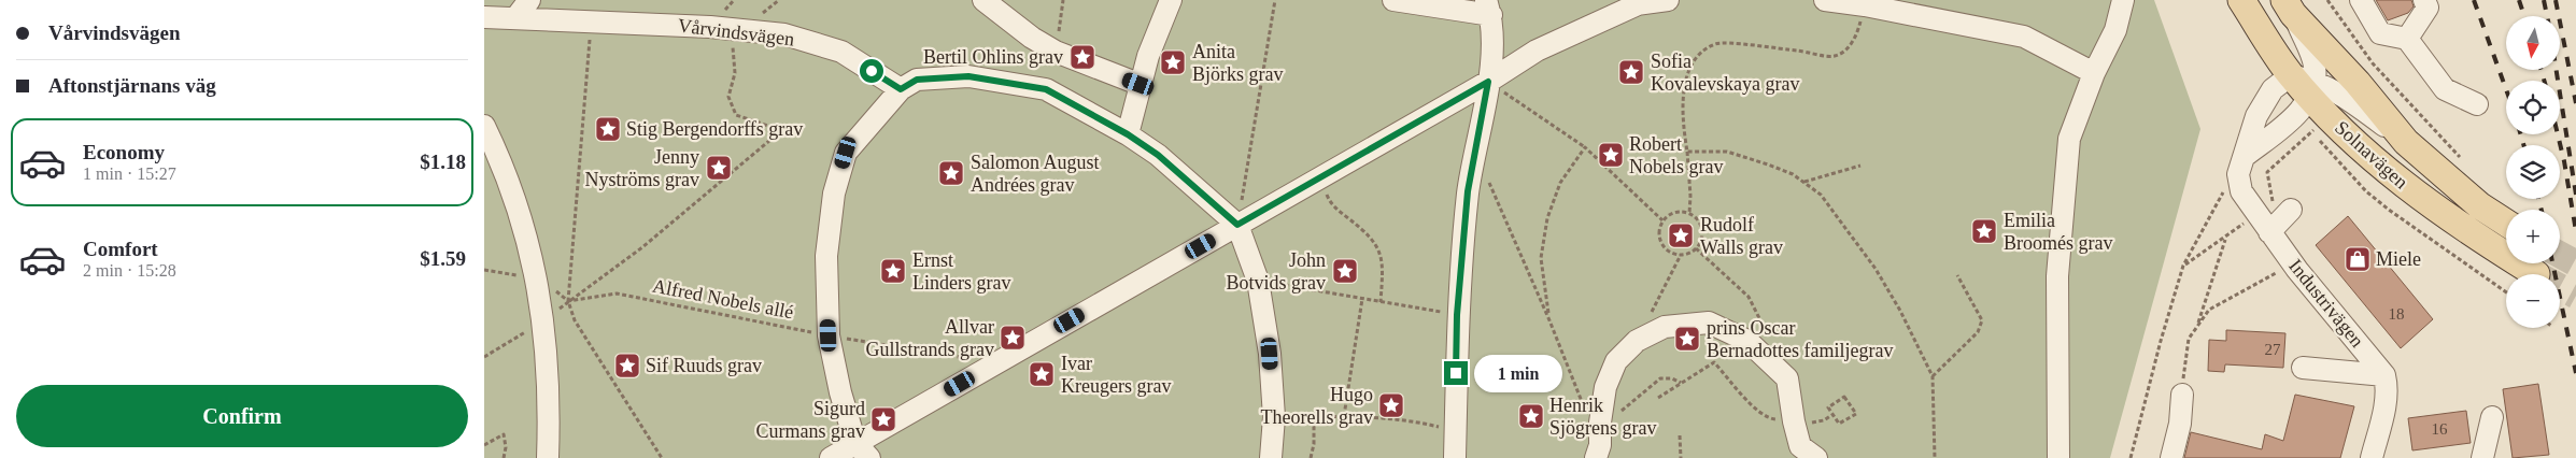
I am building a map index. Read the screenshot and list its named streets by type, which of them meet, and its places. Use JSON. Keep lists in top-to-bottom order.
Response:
{
  "streets": {
    "main road": ["Solnavägen"],
    "street": ["Vårvindsvägen", "Industrivägen"],
    "path": ["Alfred Nobels allé"]
  },
  "crossings": [
    ["Solnavägen", "Industrivägen"]
  ],
  "places": {
    "place": [
      "Bertil Ohlins grav",
      "Anita Björks grav",
      "Sofia Kovalevskaya grav",
      "Stig Bergendorffs grav",
      "Robert Nobels grav",
      "Jenny Nyströms grav",
      "Salomon August Andrées grav",
      "Emilia Broomés grav",
      "Rudolf Walls grav",
      "Ernst Linders grav",
      "John Botvids grav",
      "Allvar Gullstrands grav",
      "prins Oscar Bernadottes familjegrav",
      "Sif Ruuds grav",
      "Ivar Kreugers grav",
      "Hugo Theorells grav",
      "Henrik Sjögrens grav",
      "Sigurd Curmans grav"
    ],
    "shop": ["Miele"]
  },
  "house_numbers": ["18", "27", "16"],
  "north": "bottom",
  "page": {
    "banner": ["Vårvindsvägen", "Aftonstjärnans väg"],
    "map_buttons": ["+", "−"],
    "list": [
      {
        "name": "Economy",
        "note": "1 min · 15:27",
        "value": "$1.18"
      },
      {
        "name": "Comfort",
        "note": "2 min · 15:28",
        "value": "$1.59"
      }
    ],
    "bubble": "1 min",
    "buttons": "Confirm"
  }
}
